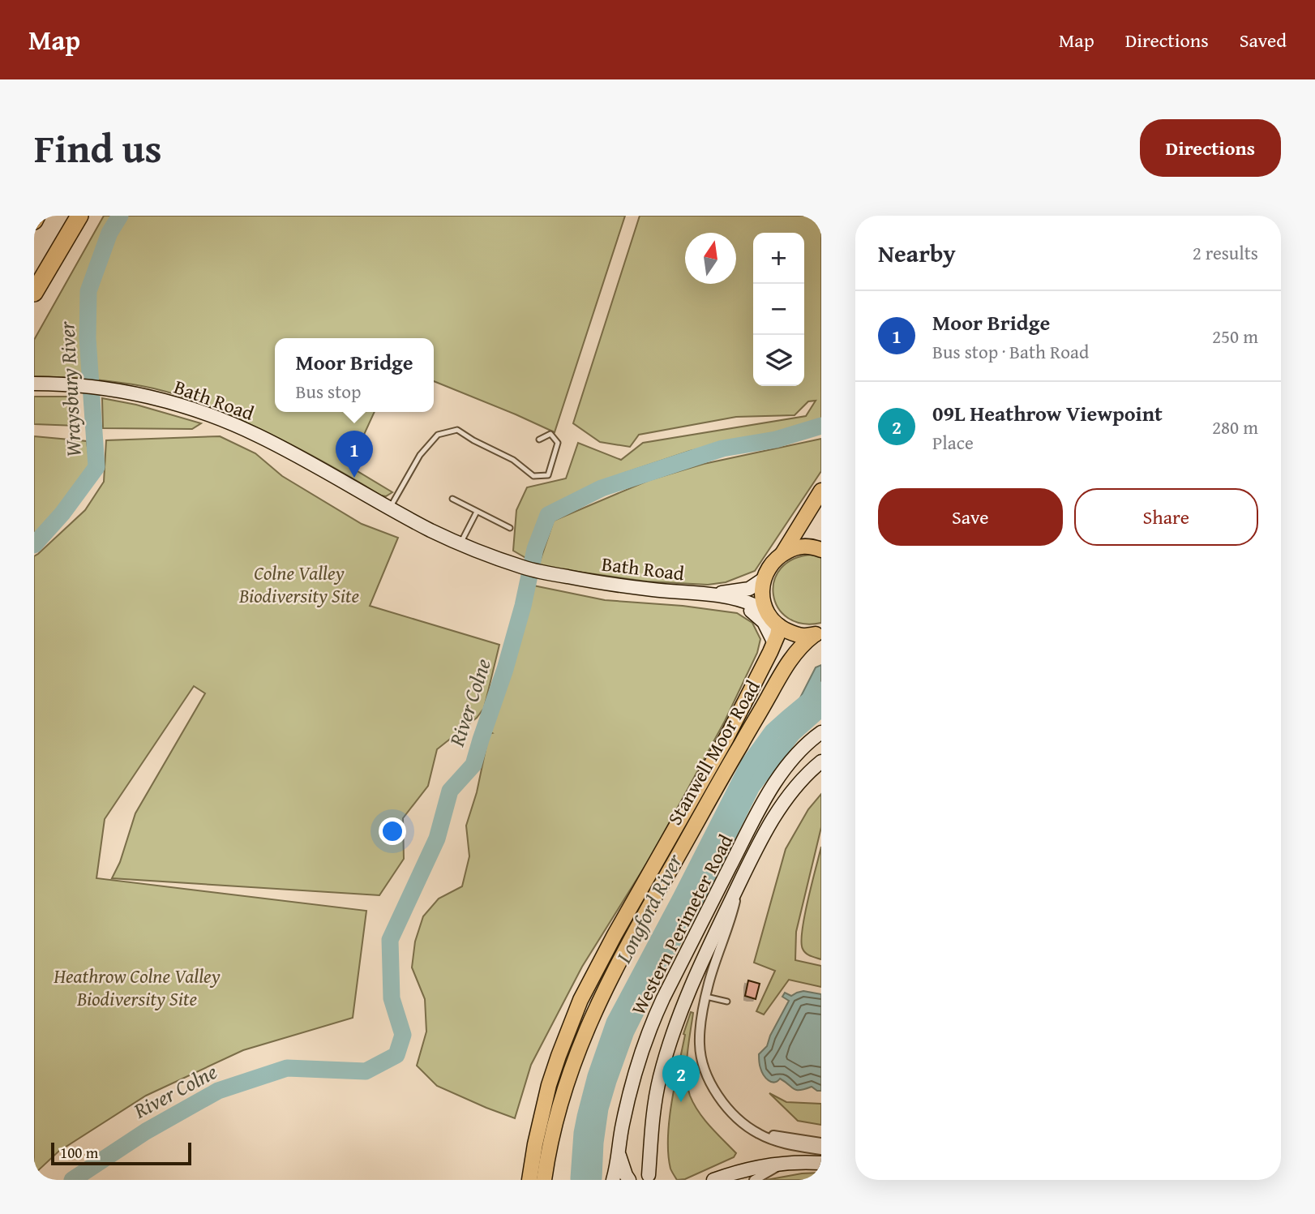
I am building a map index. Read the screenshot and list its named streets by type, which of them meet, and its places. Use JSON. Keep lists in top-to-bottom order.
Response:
{
  "streets": {
    "main road": ["Stanwell Moor Road"],
    "street": ["Bath Road", "Western Perimeter Road"]
  },
  "water": ["Wraysbury River", "River Colne", "Longford River"],
  "parks": ["Colne Valley Biodiversity Site", "Heathrow Colne Valley Biodiversity Site"],
  "scale_bar": "100 m",
  "north": "top",
  "page": {
    "header": "Map",
    "nav": ["Map", "Directions", "Saved"],
    "title": "Find us",
    "buttons": [
      "Directions",
      ["Save", "Share"]
    ],
    "heading": ["Nearby", "2 results"],
    "map_buttons": ["+", "−"],
    "list": [
      {
        "mark": "1",
        "name": "Moor Bridge",
        "note": "Bus stop · Bath Road",
        "value": "250 m"
      },
      {
        "mark": "2",
        "name": "09L Heathrow Viewpoint",
        "note": "Place",
        "value": "280 m"
      }
    ],
    "popup": ["Moor Bridge", "Bus stop"],
    "pins": ["1", "2"],
    "scale": "100 m"
  }
}
